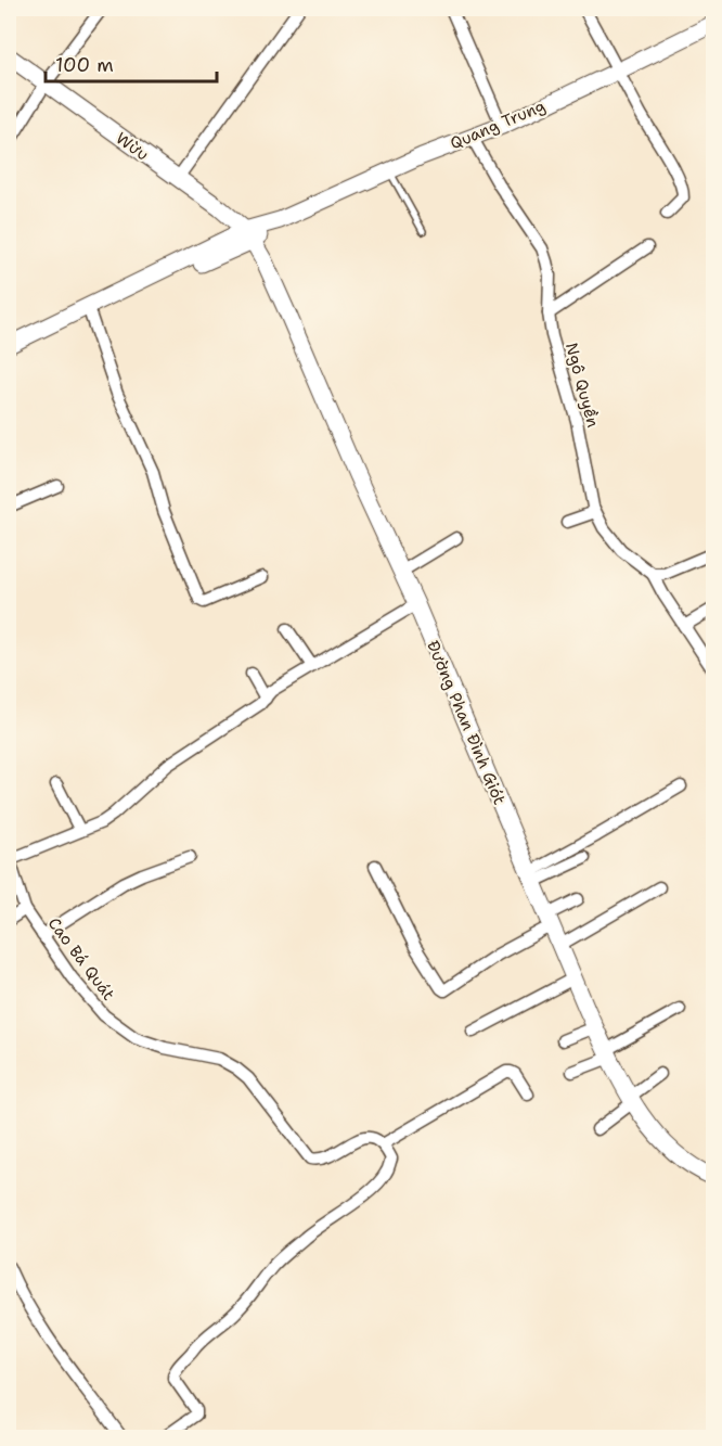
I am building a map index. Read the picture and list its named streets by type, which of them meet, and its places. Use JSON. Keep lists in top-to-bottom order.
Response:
{
  "streets": {
    "main road": ["Quang Trung", "Wừu", "Đường Phan Đình Giót"],
    "street": ["Ngô Quyền", "Cao Bá Quát"]
  },
  "crossings": [
    ["Quang Trung", "Wừu"],
    ["Quang Trung", "Ngô Quyền"],
    ["Quang Trung", "Đường Phan Đình Giót"],
    ["Wừu", "Đường Phan Đình Giót"]
  ],
  "scale_bar": "100 m"
}
